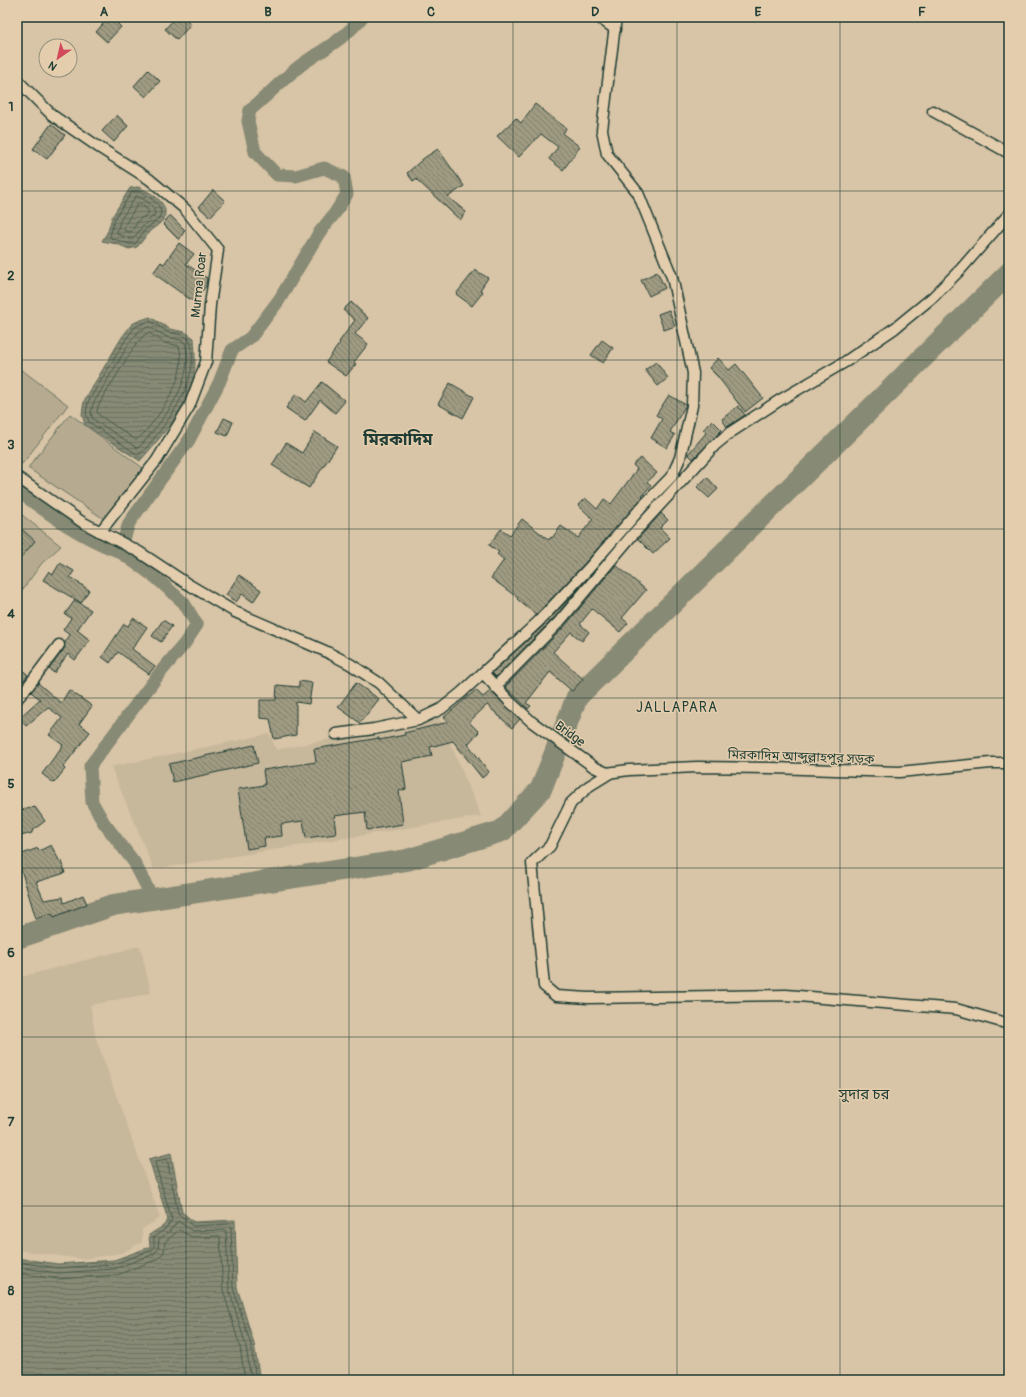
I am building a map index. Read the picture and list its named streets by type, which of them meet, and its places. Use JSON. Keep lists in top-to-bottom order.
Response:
{
  "streets": {
    "street": ["Murma Roar", "Bridge", "মিরকাদিম আব্দুল্লাহপুর সড়ক"]
  },
  "crossings": [
    ["Bridge", "মিরকাদিম আব্দুল্লাহপুর সড়ক"]
  ],
  "districts": ["মিরকাদিম", "JALLAPARA", "সুদার চর"],
  "north": "bottom left",
  "grid": {
    "columns": [
      "A",
      "B",
      "C",
      "D",
      "E",
      "F"
    ],
    "rows": [
      "1",
      "2",
      "3",
      "4",
      "5",
      "6",
      "7",
      "8"
    ]
  }
}
